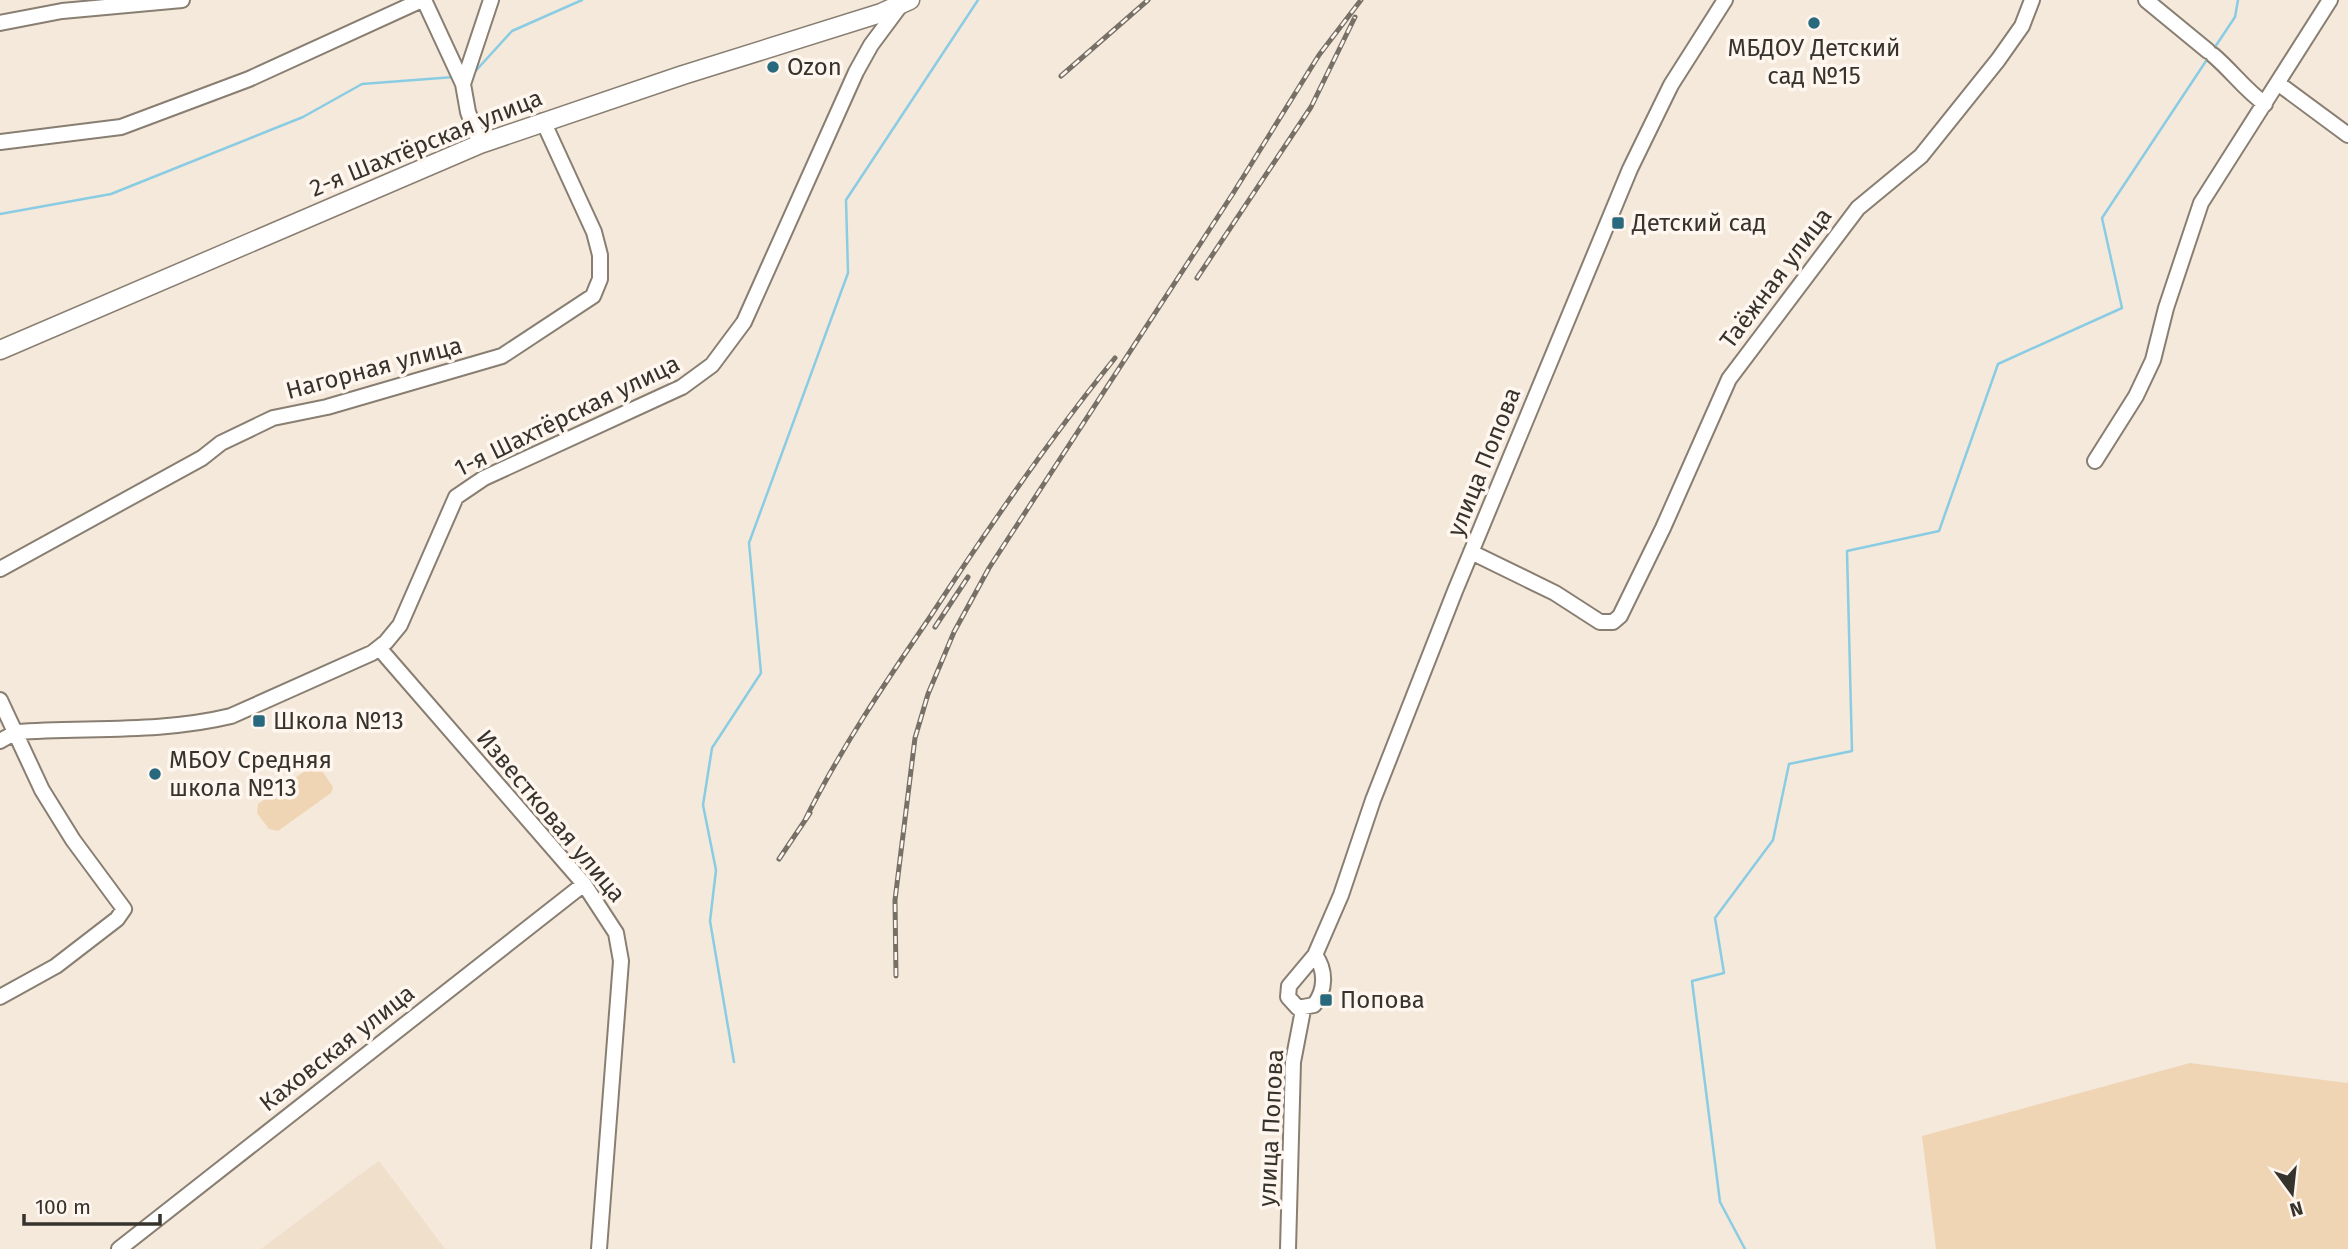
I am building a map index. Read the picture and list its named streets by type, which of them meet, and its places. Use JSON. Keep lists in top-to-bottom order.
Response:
{
  "streets": {
    "main road": ["2-я Шахтёрская улица"],
    "street": [
      "Таёжная улица",
      "Нагорная улица",
      "1-я Шахтёрская улица",
      "улица Попова",
      "Известковая улица",
      "Каховская улица"
    ]
  },
  "crossings": [
    ["2-я Шахтёрская улица", "Нагорная улица"],
    ["2-я Шахтёрская улица", "1-я Шахтёрская улица"],
    ["Таёжная улица", "улица Попова"],
    ["1-я Шахтёрская улица", "Известковая улица"],
    ["Известковая улица", "Каховская улица"]
  ],
  "places": {
    "other": ["МБДОУ Детский сад №15", "Ozon", "МБОУ Средняя школа №13"],
    "transit": ["Детский сад", "Школа №13", "Попова"]
  },
  "scale_bar": "100 m",
  "north": "bottom"
}
